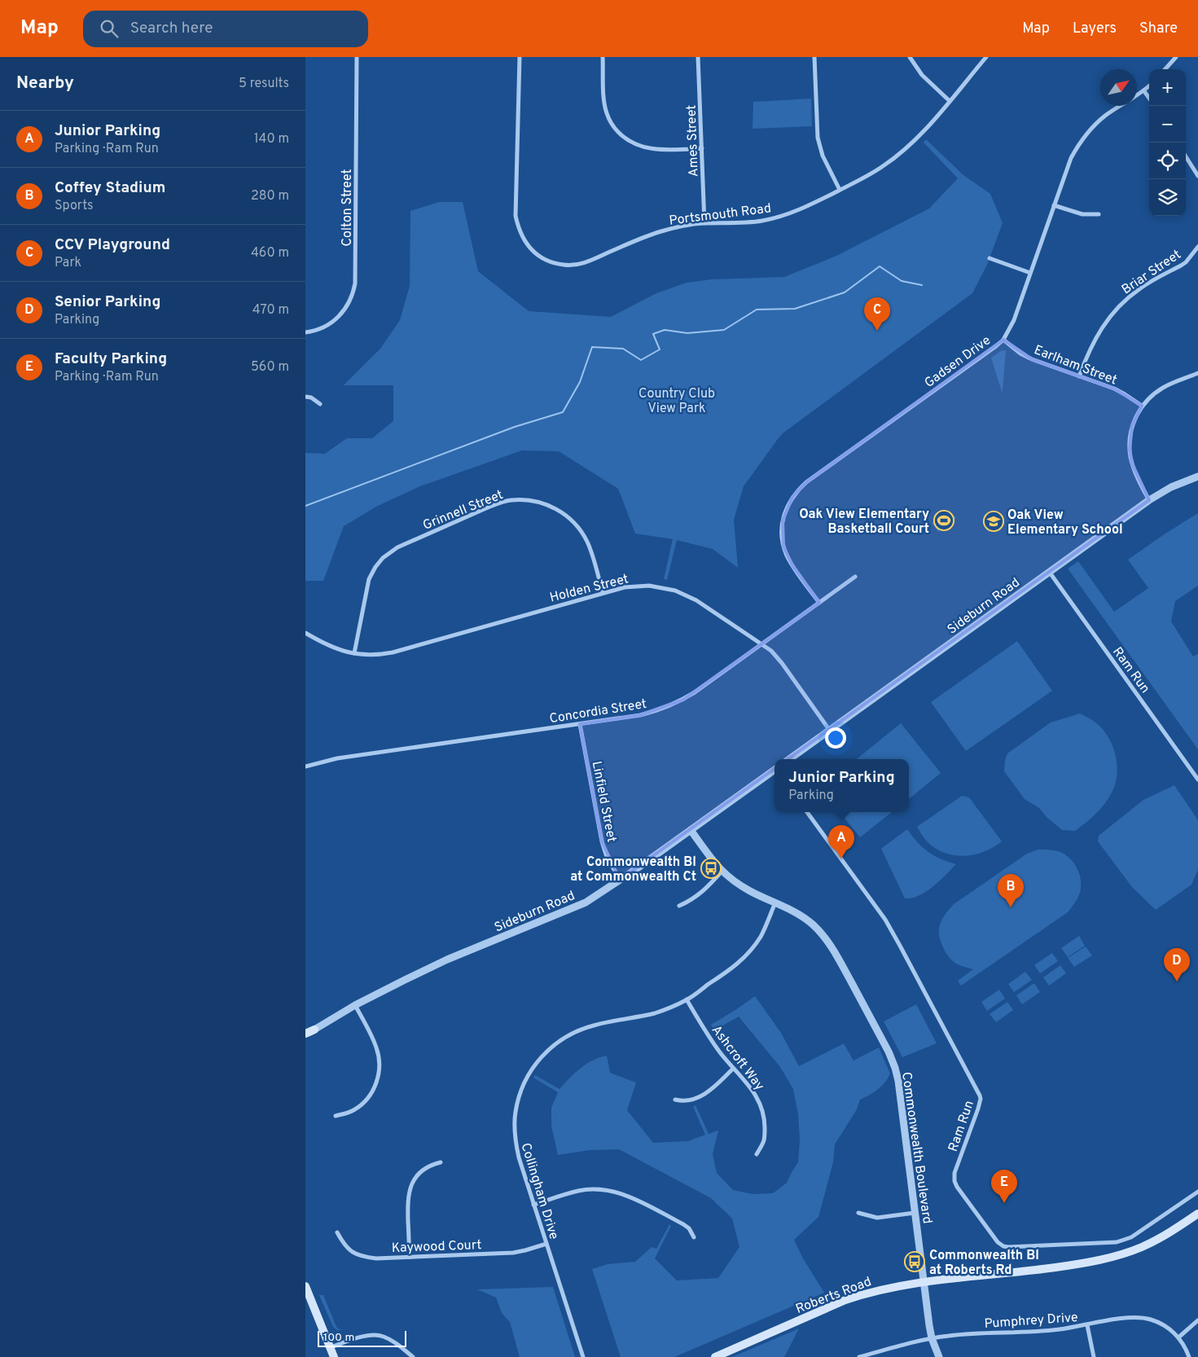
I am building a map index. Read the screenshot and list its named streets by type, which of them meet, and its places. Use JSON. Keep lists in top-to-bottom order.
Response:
{
  "streets": {
    "main road": ["Roberts Road"],
    "street": [
      "Ames Street",
      "Colton Street",
      "Portsmouth Road",
      "Briar Street",
      "Gadsen Drive",
      "Earlham Street",
      "Grinnell Street",
      "Holden Street",
      "Sideburn Road",
      "Ram Run",
      "Concordia Street",
      "Linfield Street",
      "Ashcroft Way",
      "Commonwealth Boulevard",
      "Collingham Drive",
      "Kaywood Court",
      "Pumphrey Drive"
    ]
  },
  "crossings": [
    ["Ames Street", "Portsmouth Road"],
    ["Briar Street", "Earlham Street"],
    ["Gadsen Drive", "Earlham Street"],
    ["Gadsen Drive", "Concordia Street"],
    ["Grinnell Street", "Holden Street"],
    ["Holden Street", "Sideburn Road"],
    ["Holden Street", "Concordia Street"],
    ["Sideburn Road", "Ram Run"],
    ["Sideburn Road", "Linfield Street"],
    ["Sideburn Road", "Commonwealth Boulevard"],
    ["Concordia Street", "Linfield Street"],
    ["Ashcroft Way", "Collingham Drive"],
    ["Commonwealth Boulevard", "Collingham Drive"],
    ["Commonwealth Boulevard", "Roberts Road"],
    ["Commonwealth Boulevard", "Pumphrey Drive"],
    ["Collingham Drive", "Kaywood Court"]
  ],
  "parks": ["Country Club View Park"],
  "places": {
    "sports": ["Oak View Elementary Basketball Court"],
    "school or university": ["Oak View Elementary School"],
    "bus stop": ["Commonwealth Bl at Commonwealth Ct", "Commonwealth Bl at Roberts Rd"]
  },
  "scale_bar": "100 m",
  "north": "top right",
  "page": {
    "header": "Map",
    "search": "Search here",
    "nav": ["Map", "Layers", "Share"],
    "heading": ["Nearby", "5 results"],
    "map_buttons": ["+", "−"],
    "list": [
      {
        "mark": "A",
        "name": "Junior Parking",
        "note": "Parking · Ram Run",
        "value": "140 m"
      },
      {
        "mark": "B",
        "name": "Coffey Stadium",
        "note": "Sports",
        "value": "280 m"
      },
      {
        "mark": "C",
        "name": "CCV Playground",
        "note": "Park",
        "value": "460 m"
      },
      {
        "mark": "D",
        "name": "Senior Parking",
        "note": "Parking",
        "value": "470 m"
      },
      {
        "mark": "E",
        "name": "Faculty Parking",
        "note": "Parking · Ram Run",
        "value": "560 m"
      }
    ],
    "pins": [
      "C",
      "A",
      "B",
      "D",
      "E"
    ],
    "popup": ["Junior Parking", "Parking"],
    "scale": "100 m"
  }
}
